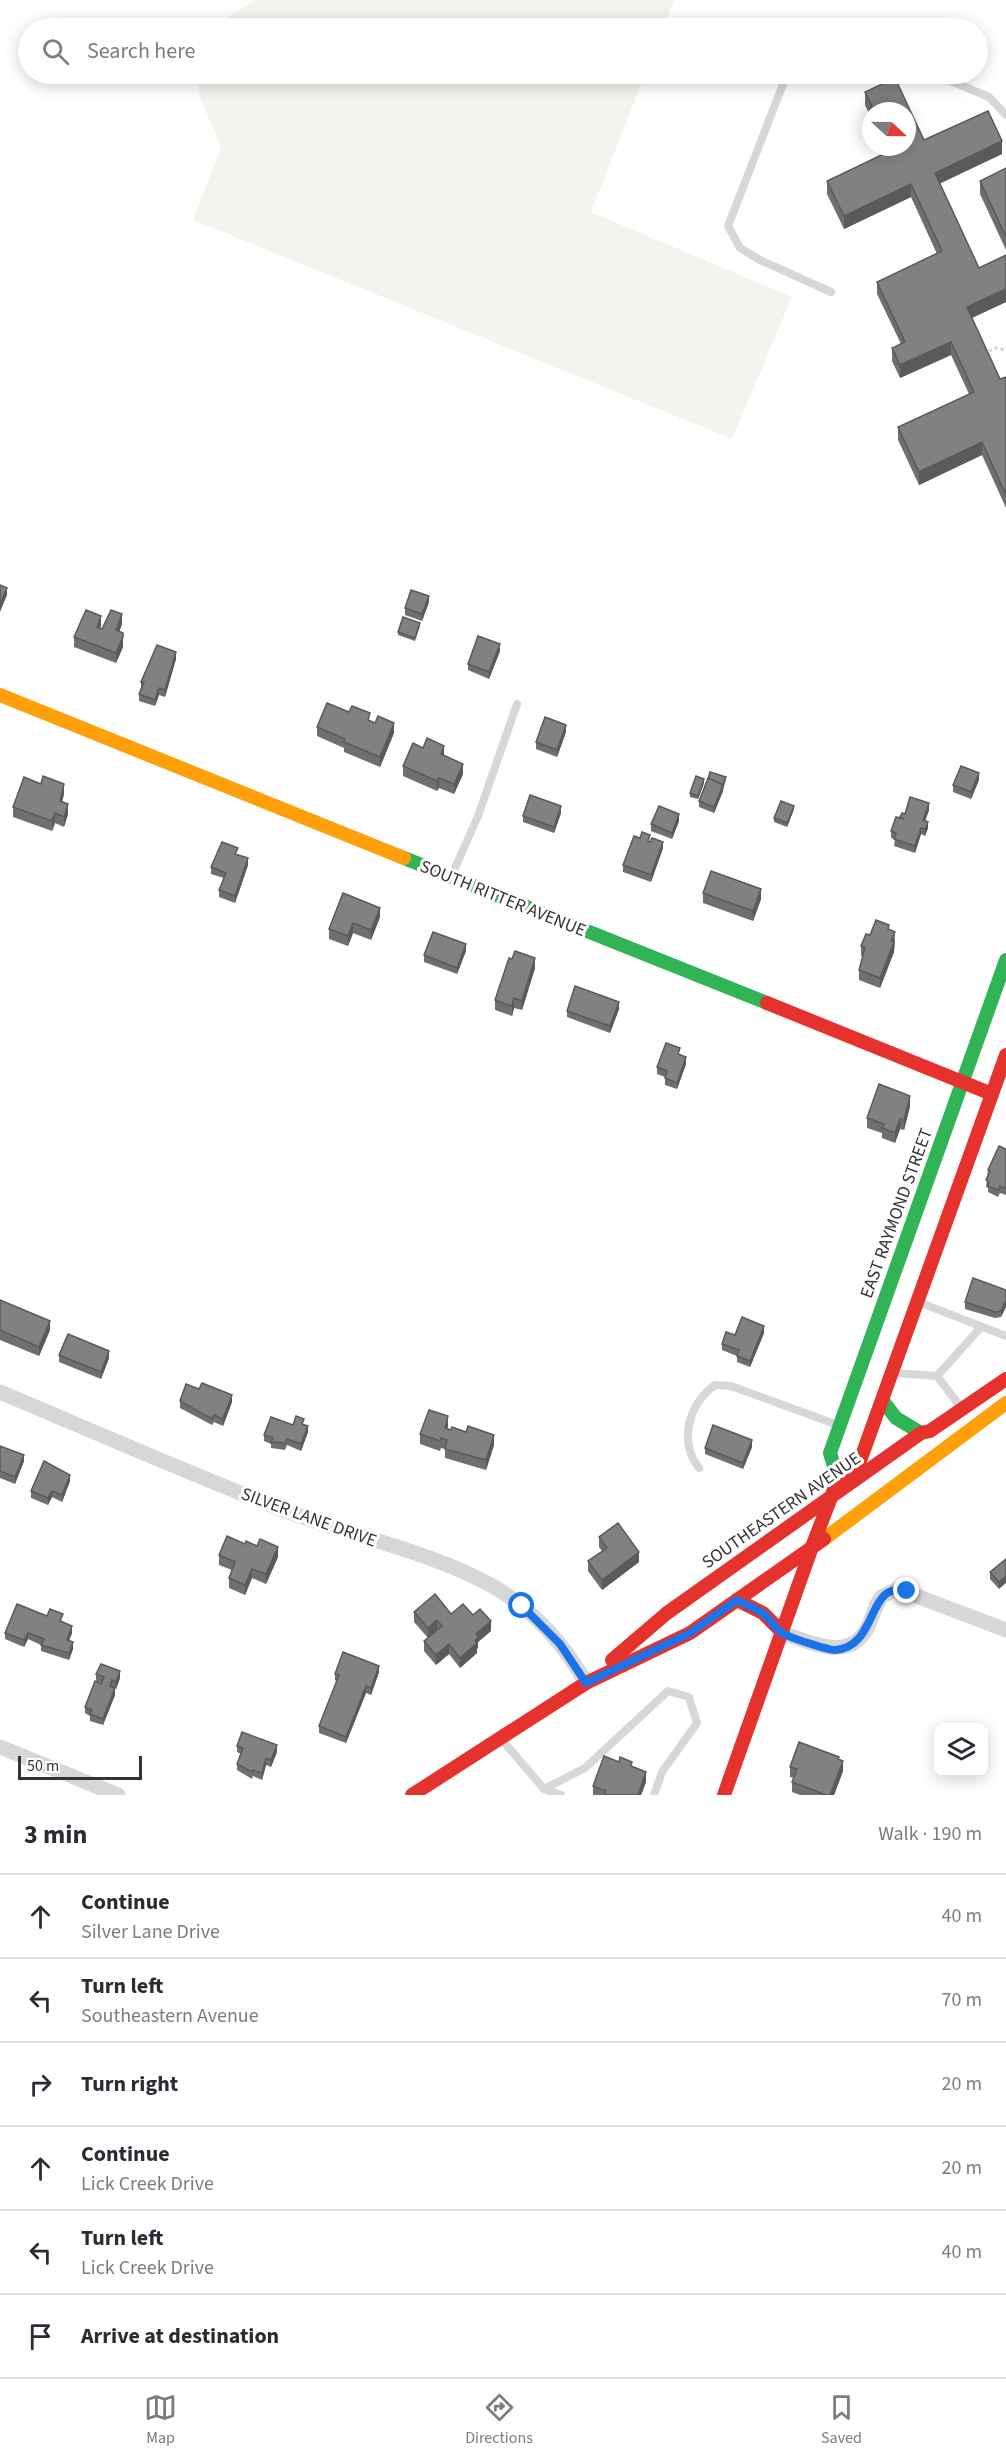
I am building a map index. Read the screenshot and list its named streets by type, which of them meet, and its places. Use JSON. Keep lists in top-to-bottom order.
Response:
{
  "streets": {
    "main road": ["SOUTH RITTER AVENUE", "EAST RAYMOND STREET", "SOUTHEASTERN AVENUE"],
    "street": ["SILVER LANE DRIVE"]
  },
  "crossings": [
    ["SOUTH RITTER AVENUE", "EAST RAYMOND STREET"],
    ["SOUTHEASTERN AVENUE", "SILVER LANE DRIVE"]
  ],
  "scale_bar": "50 m",
  "north": "right",
  "page": {
    "search": "Search here",
    "scale": "50 m",
    "heading": ["3 min", "Walk · 190 m"],
    "list": [
      ["Continue", "Silver Lane Drive", "40 m"],
      ["Turn left", "Southeastern Avenue", "70 m"],
      ["Turn right", "20 m"],
      ["Continue", "Lick Creek Drive", "20 m"],
      ["Turn left", "Lick Creek Drive", "40 m"],
      "Arrive at destination"
    ],
    "nav": ["Map", "Directions", "Saved"]
  }
}
